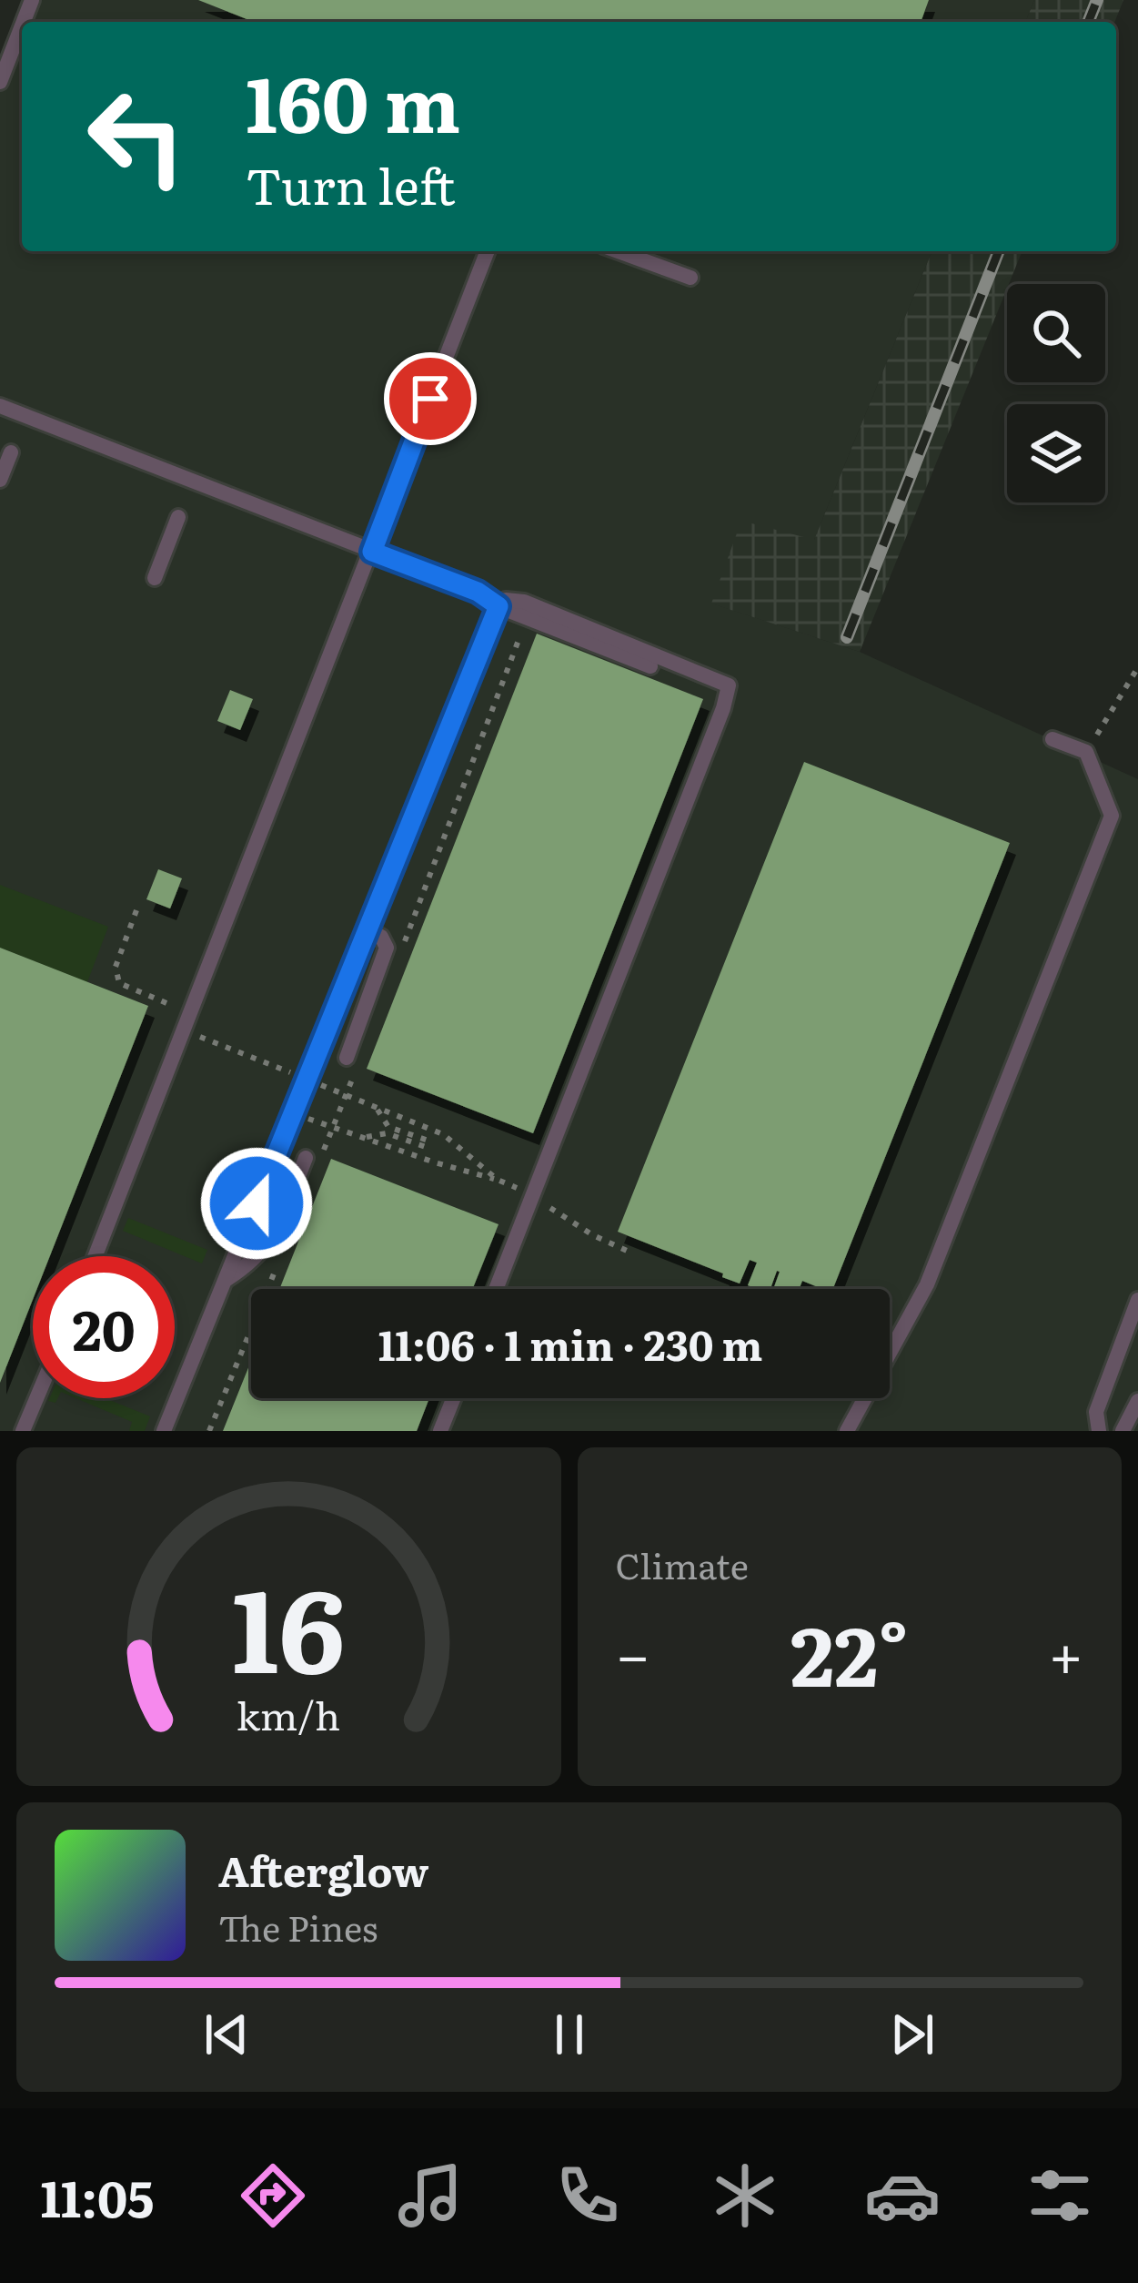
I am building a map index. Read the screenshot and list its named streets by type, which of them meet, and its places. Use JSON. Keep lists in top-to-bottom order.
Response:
{
  "page": {
    "turn": ["160 m", "Turn left"],
    "limit": "20",
    "trip": "11:06 · 1 min · 230 m",
    "tile": "Climate",
    "heat": ["−", "22°", "+"],
    "song": ["Afterglow", "The Pines"],
    "tabs": "11:05",
    "gauge": ["16", "km/h"]
  }
}
